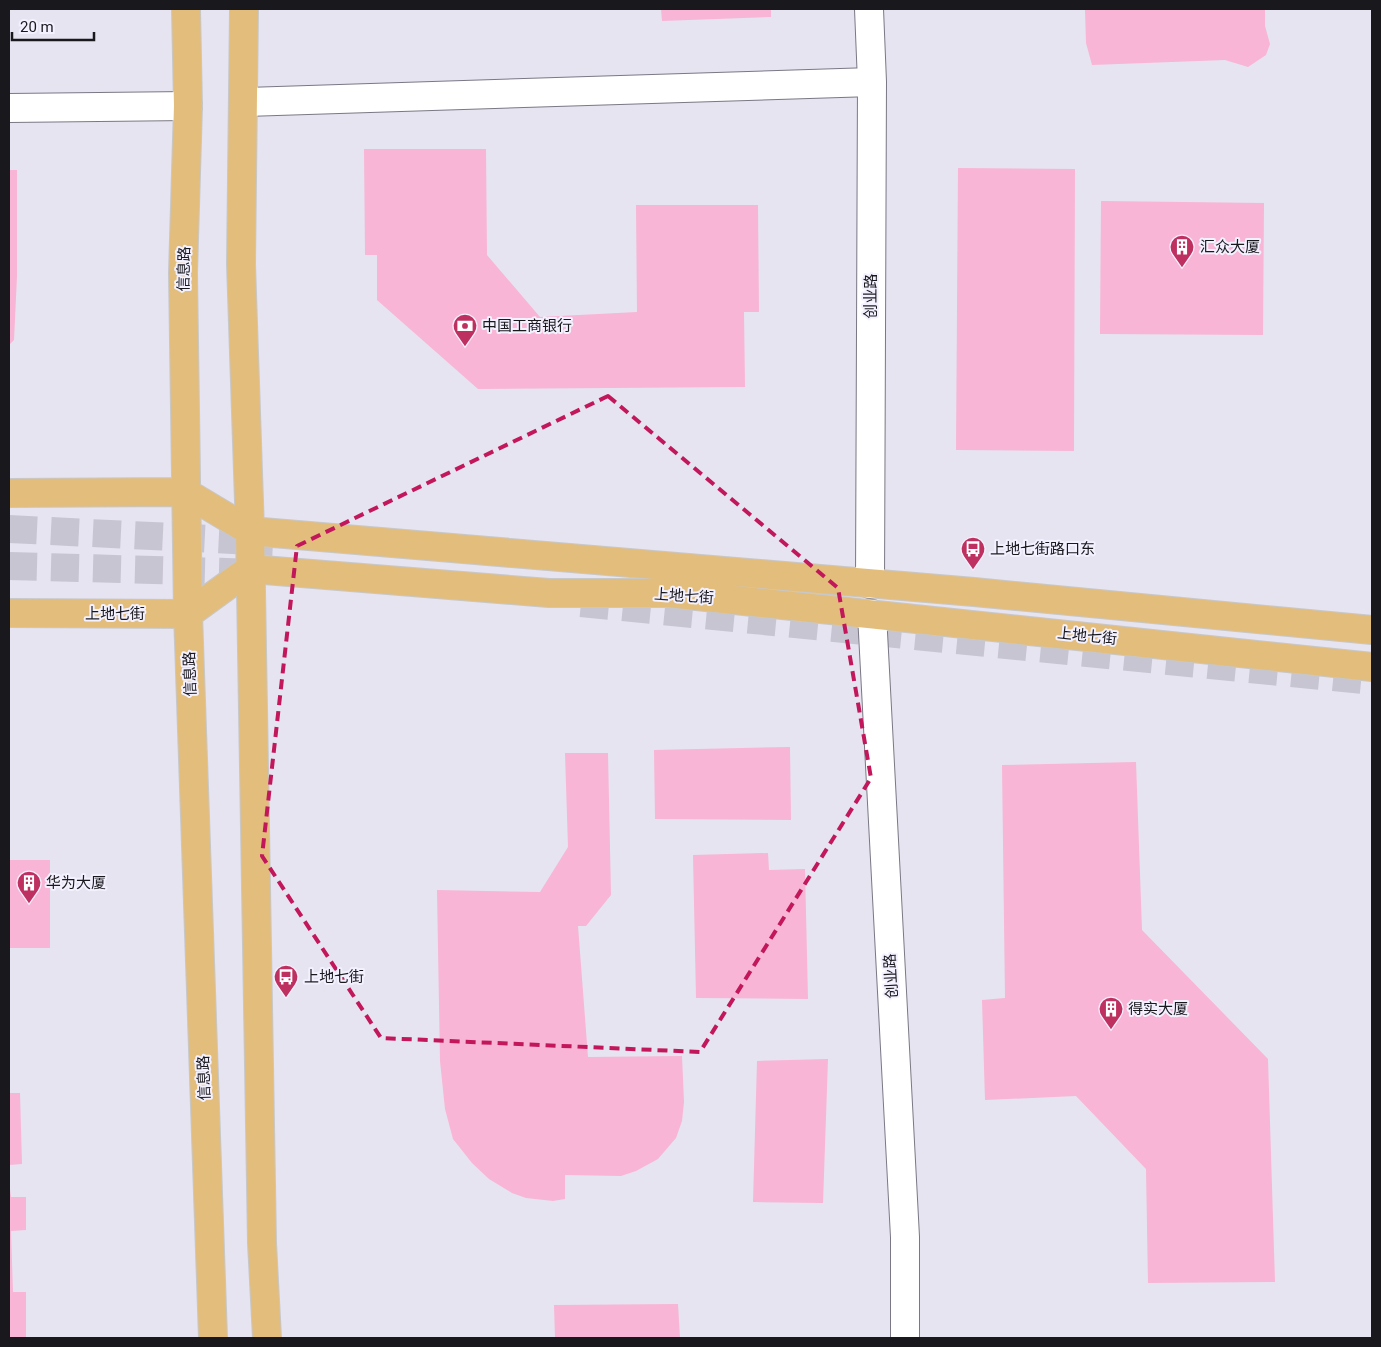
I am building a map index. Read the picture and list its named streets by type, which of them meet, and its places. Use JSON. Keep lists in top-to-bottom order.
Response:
{
  "streets": {
    "main road": ["信息路", "上地七街"],
    "street": ["创业路"]
  },
  "crossings": [
    ["信息路", "上地七街"],
    ["创业路", "上地七街"]
  ],
  "places": {
    "building": ["汇众大厦", "华为大厦", "得实大厦"],
    "bank": ["中国工商银行"],
    "bus stop": ["上地七街路口东", "上地七街"]
  },
  "scale_bar": "20 m"
}
